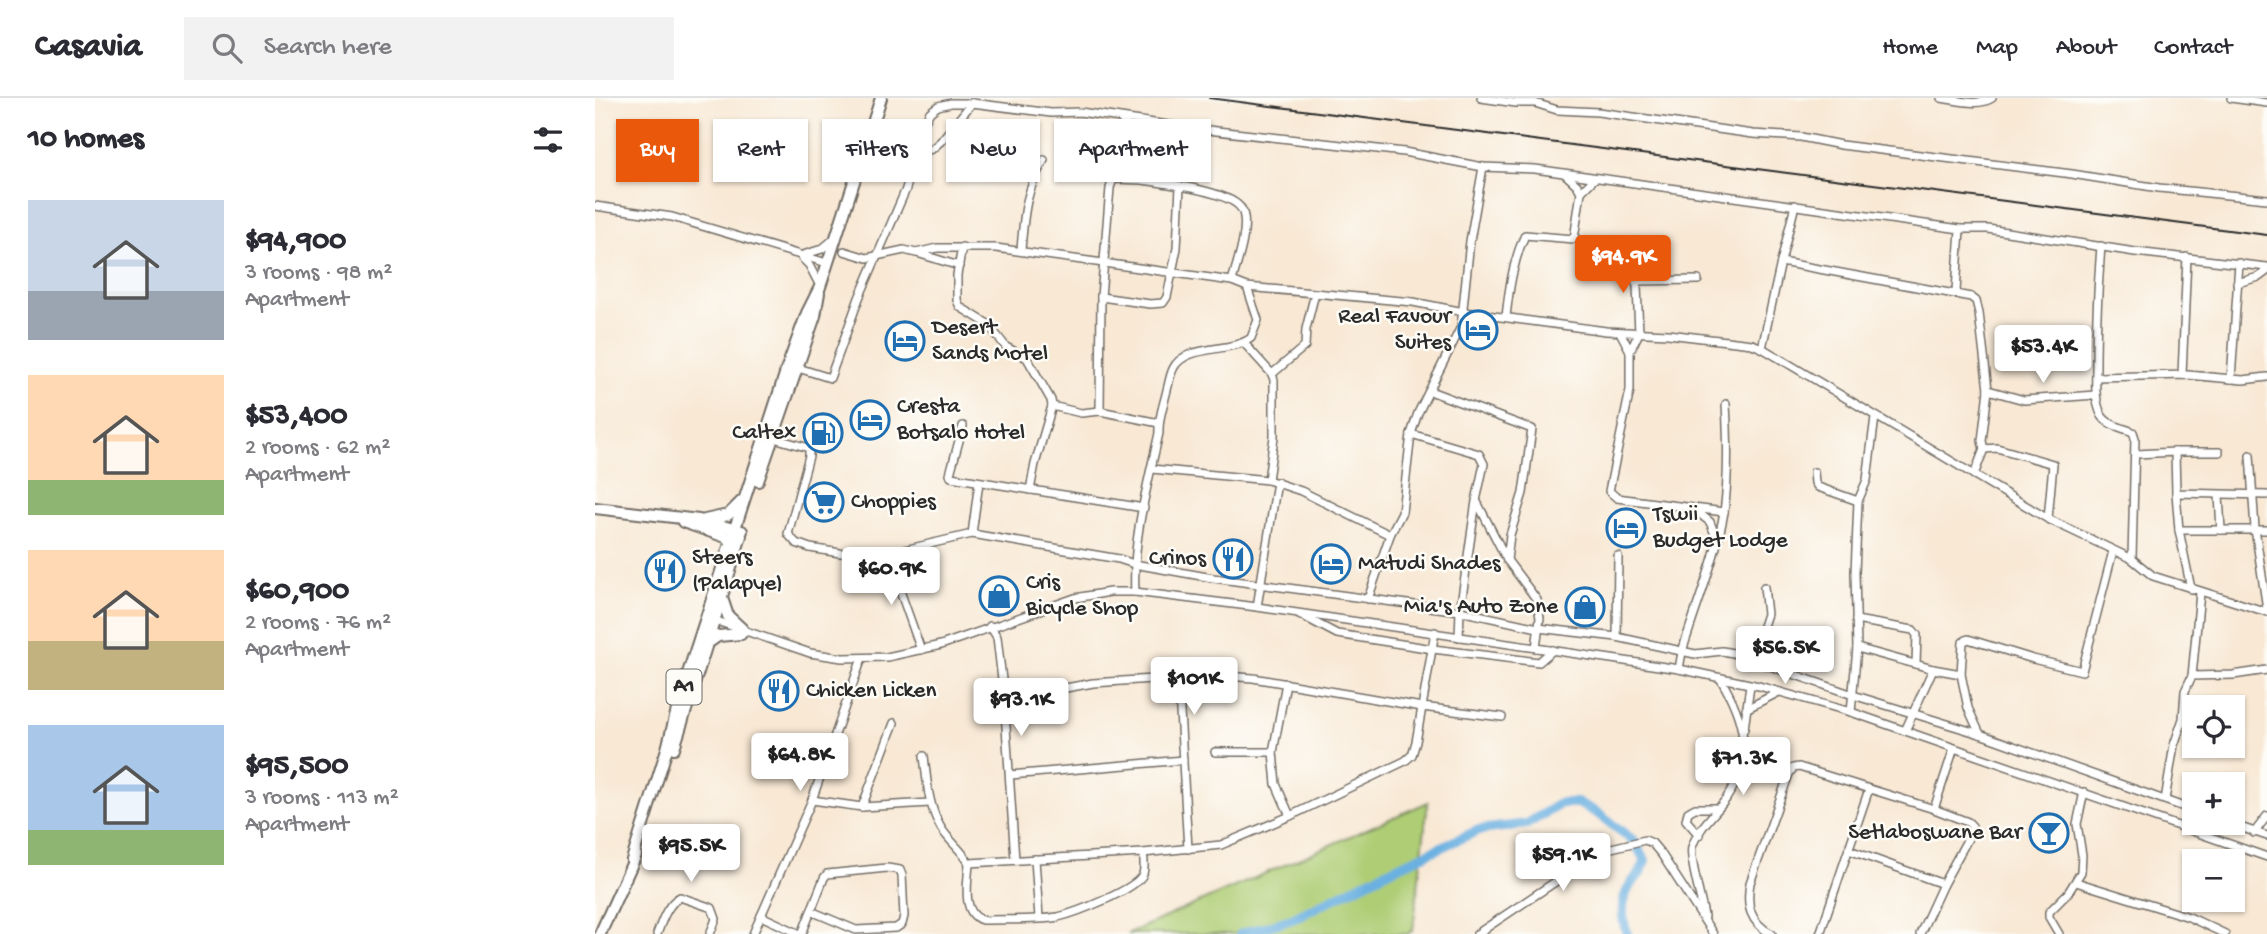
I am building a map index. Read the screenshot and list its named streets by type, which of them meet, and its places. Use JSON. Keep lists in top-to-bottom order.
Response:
{
  "streets": {
    "highway": ["A1"]
  },
  "places": {
    "hotel": [
      "Real Favour Suites",
      "Desert Sands Motel",
      "Cresta Botsalo Hotel",
      "Tswii Budget Lodge",
      "Matudi Shades"
    ],
    "fuel station": ["Caltex"],
    "supermarket": ["Choppies"],
    "restaurant": ["Crinos", "Steers (Palapye)", "Chicken Licken"],
    "shop": ["Cris Bicycle Shop", "Mia's Auto Zone"],
    "bar": ["Setlaboswane Bar"]
  },
  "page": {
    "header": "Casavia",
    "search": "Search here",
    "nav": [
      "Home",
      "Map",
      "About",
      "Contact"
    ],
    "heading": "10 homes",
    "chip": [
      "Buy",
      "Rent",
      "Filters",
      "New",
      "Apartment"
    ],
    "list": [
      {
        "name": "$94,900",
        "note": "3 rooms · 98 m² · Apartment"
      },
      {
        "name": "$53,400",
        "note": "2 rooms · 62 m² · Apartment"
      },
      {
        "name": "$60,900",
        "note": "2 rooms · 76 m² · Apartment"
      },
      {
        "name": "$95,500",
        "note": "3 rooms · 113 m² · Apartment"
      }
    ],
    "price": [
      "$94.9K",
      "$53.4K",
      "$60.9K",
      "$56.5K",
      "$101K",
      "$93.1K",
      "$64.8K",
      "$71.3K",
      "$95.5K",
      "$59.1K"
    ],
    "map_buttons": ["+", "−"]
  }
}
